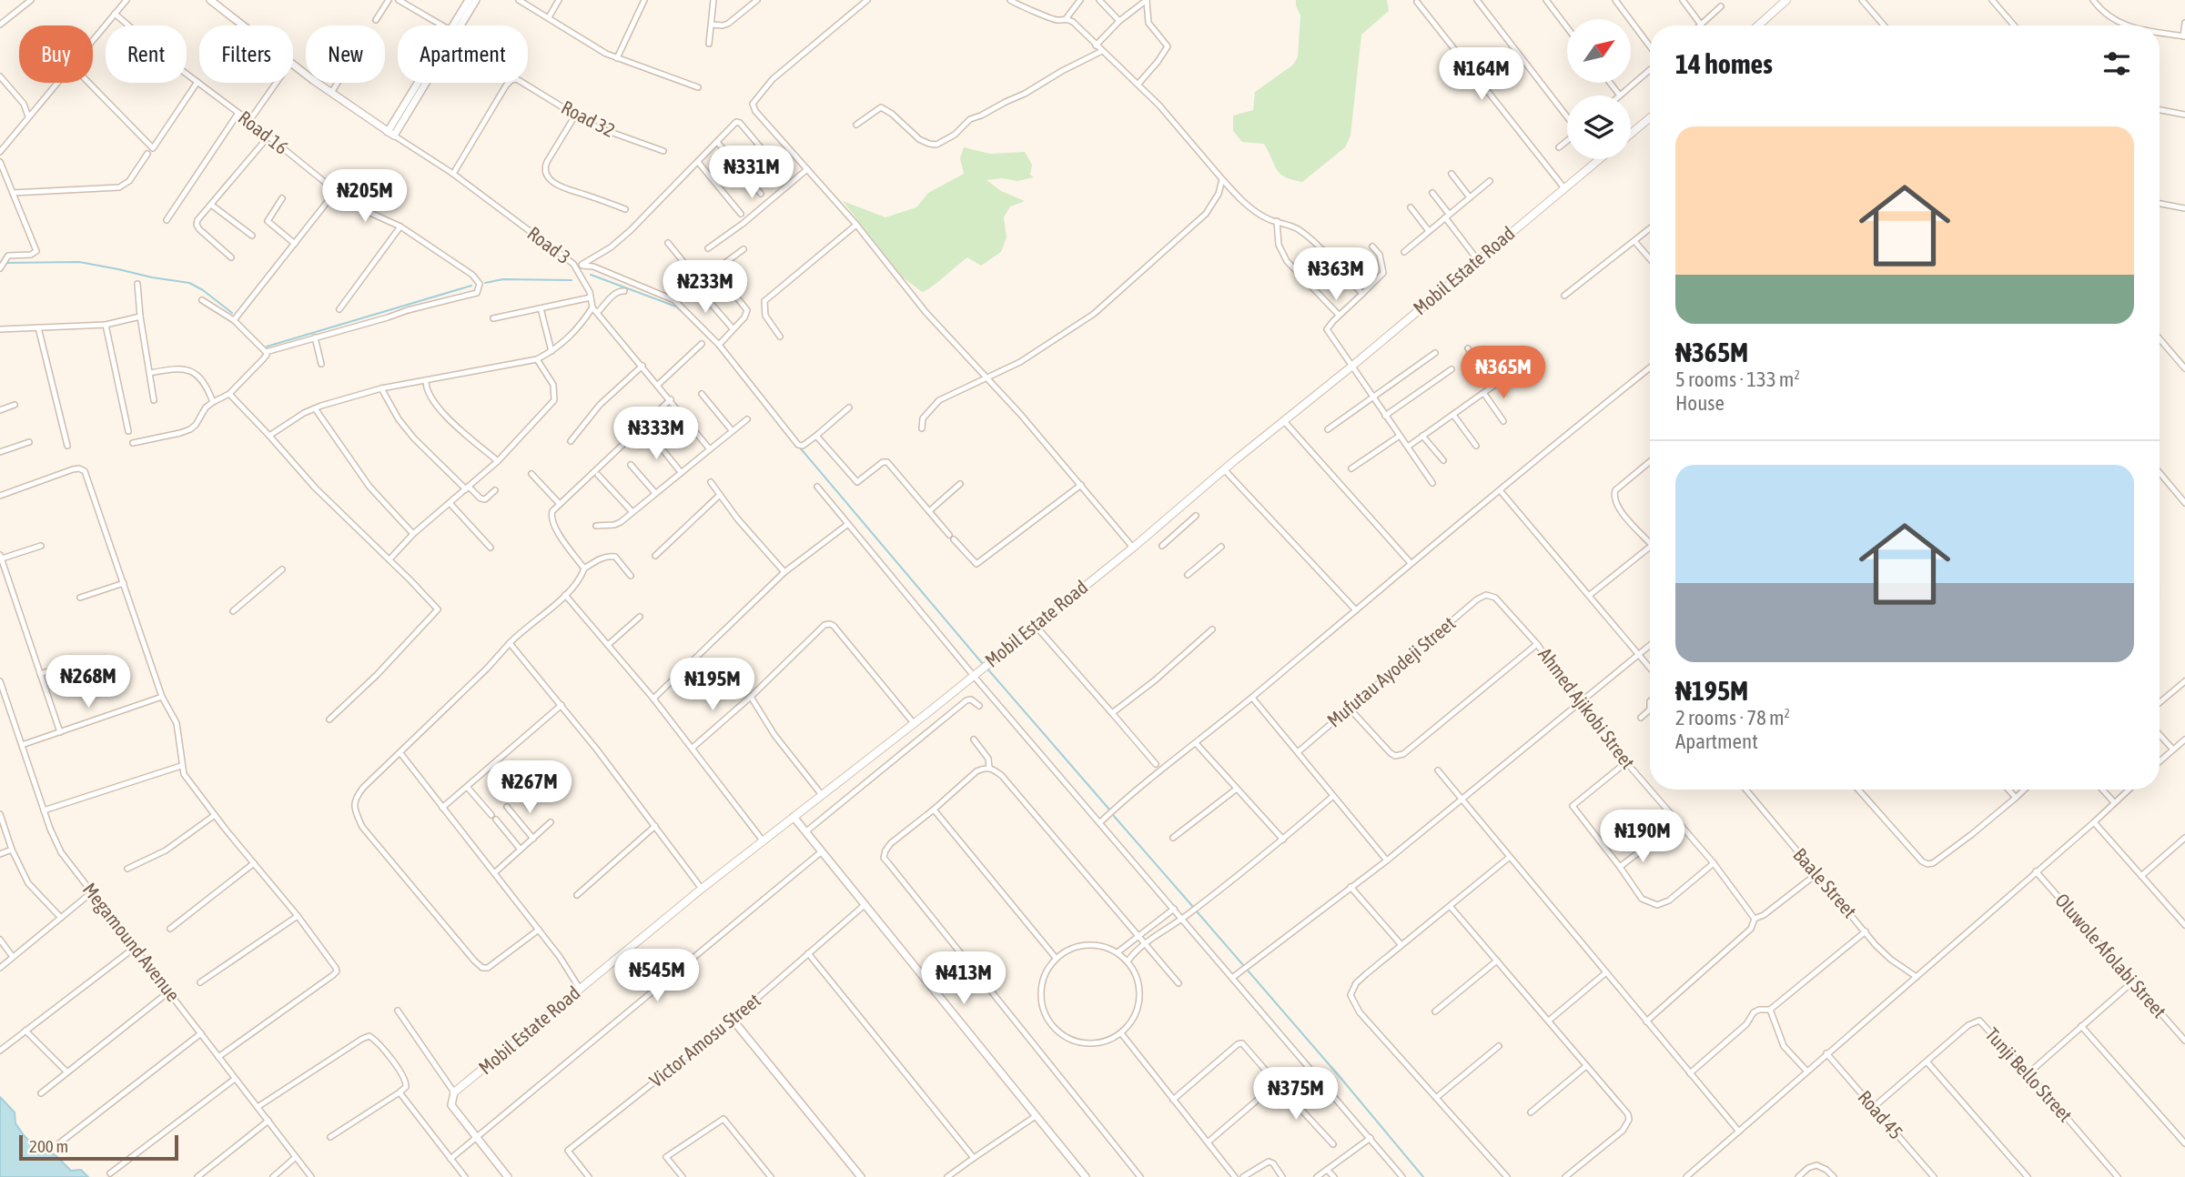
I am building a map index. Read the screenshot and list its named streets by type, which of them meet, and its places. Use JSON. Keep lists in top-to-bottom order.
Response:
{
  "streets": {
    "main road": ["Mobil Estate Road"],
    "street": [
      "Road 32",
      "Road 16",
      "Road 3",
      "Mufutau Ayodeji Street",
      "Ahmed Ajikobi Street",
      "Baale Street",
      "Megamound Avenue",
      "Oluwole Afolabi Street",
      "Victor Amosu Street",
      "Tunji Bello Street",
      "Road 45"
    ]
  },
  "crossings": [
    ["Road 32", "Road 3"],
    ["Mufutau Ayodeji Street", "Ahmed Ajikobi Street"],
    ["Tunji Bello Street", "Road 45"]
  ],
  "scale_bar": "200 m",
  "north": "top right",
  "page": {
    "chip": [
      "Buy",
      "Rent",
      "Filters",
      "New",
      "Apartment"
    ],
    "heading": "14 homes",
    "price": [
      "₦164M",
      "₦331M",
      "₦205M",
      "₦363M",
      "₦233M",
      "₦365M",
      "₦333M",
      "₦268M",
      "₦195M",
      "₦267M",
      "₦190M",
      "₦545M",
      "₦413M",
      "₦375M"
    ],
    "list": [
      {
        "name": "₦365M",
        "note": "5 rooms · 133 m² · House"
      },
      {
        "name": "₦195M",
        "note": "2 rooms · 78 m² · Apartment"
      }
    ],
    "scale": "200 m"
  }
}
